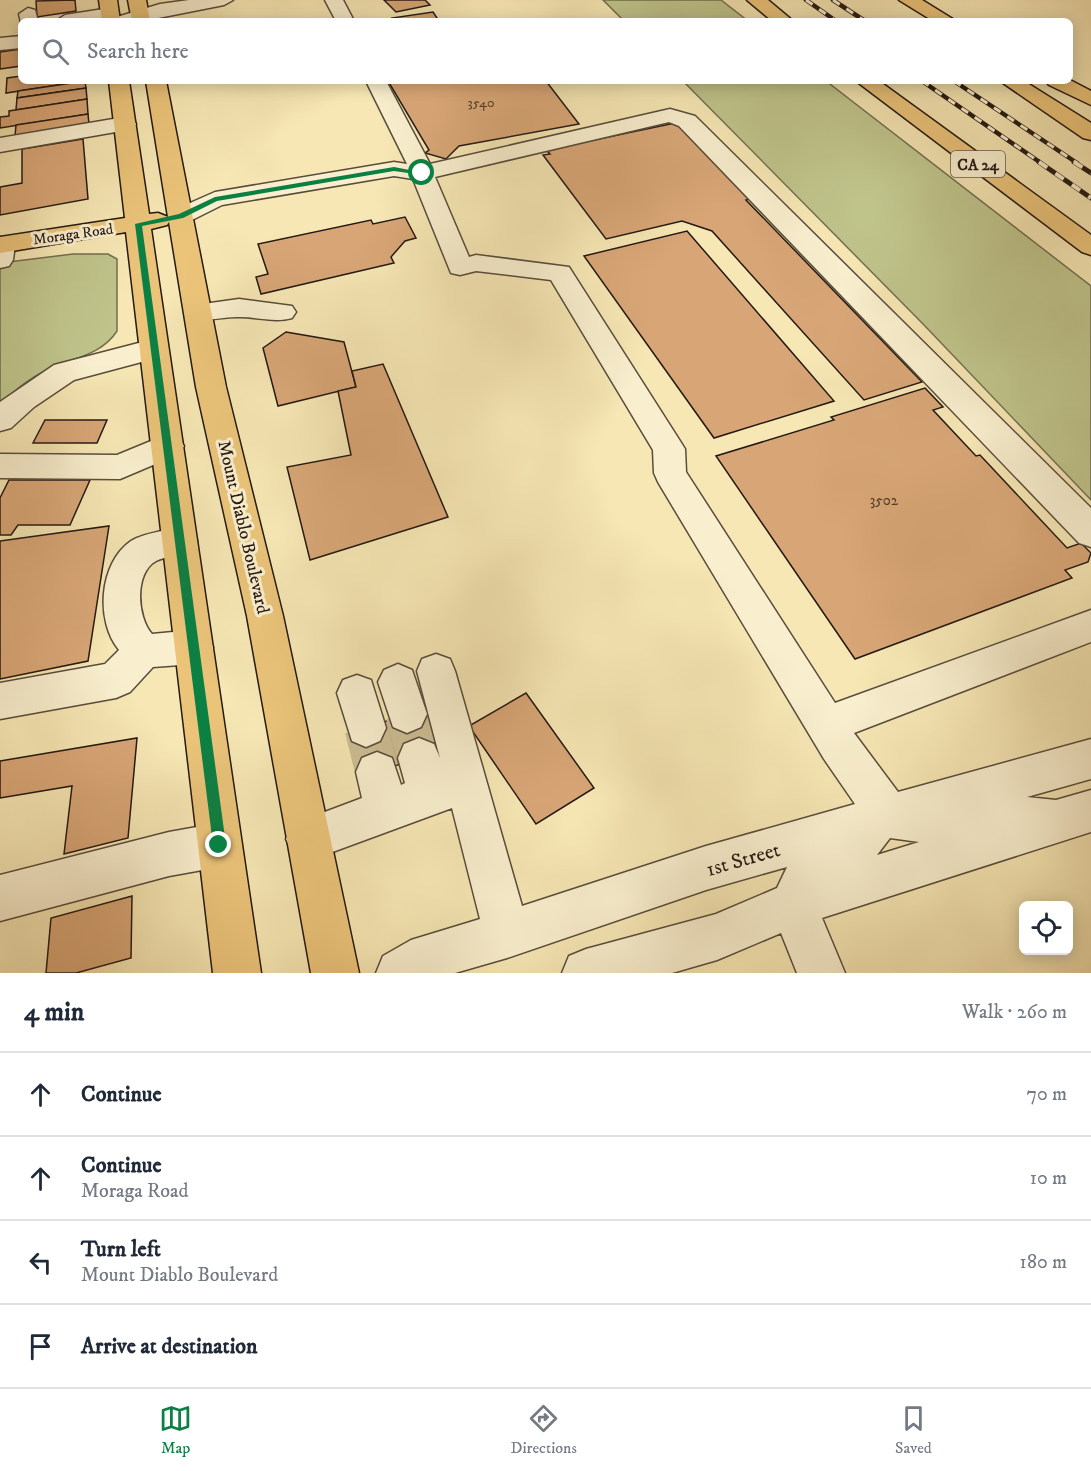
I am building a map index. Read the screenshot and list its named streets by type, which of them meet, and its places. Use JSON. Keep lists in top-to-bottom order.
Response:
{
  "streets": {
    "main road": ["CA 24", "Moraga Road", "Mount Diablo Boulevard"],
    "street": ["1st Street"]
  },
  "crossings": [
    ["Moraga Road", "Mount Diablo Boulevard"]
  ],
  "house_numbers": ["3540", "3502"],
  "page": {
    "search": "Search here",
    "heading": ["4 min", "Walk · 260 m"],
    "list": [
      ["Continue", "70 m"],
      ["Continue", "Moraga Road", "10 m"],
      ["Turn left", "Mount Diablo Boulevard", "180 m"],
      "Arrive at destination"
    ],
    "nav": ["Map", "Directions", "Saved"]
  }
}
